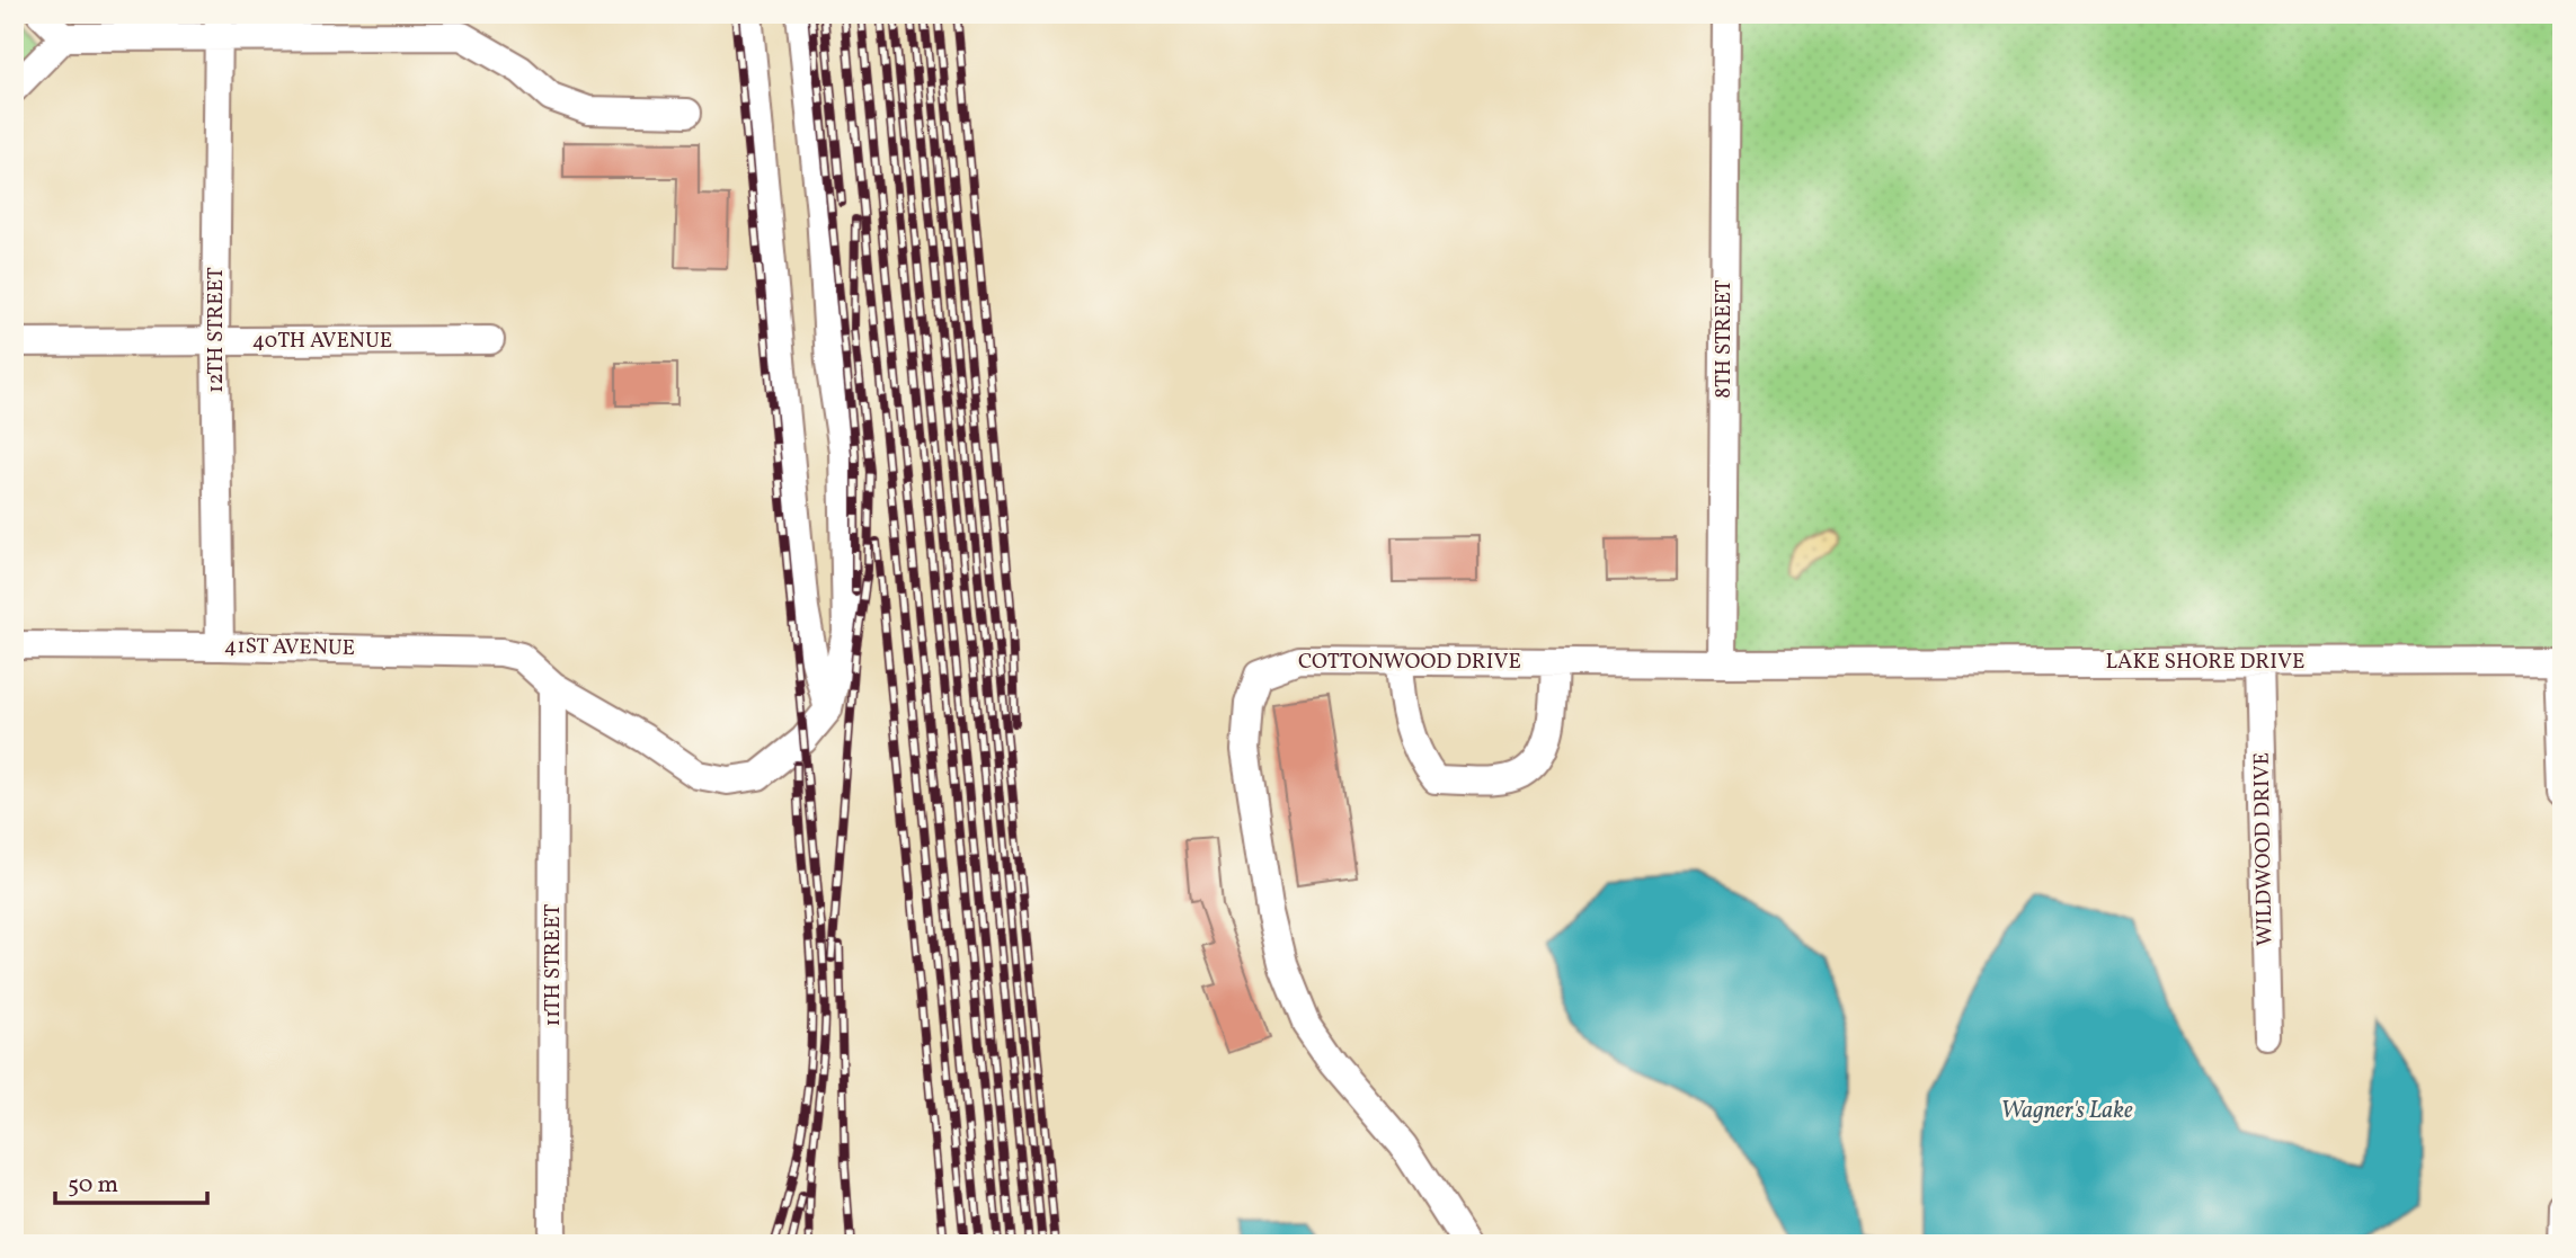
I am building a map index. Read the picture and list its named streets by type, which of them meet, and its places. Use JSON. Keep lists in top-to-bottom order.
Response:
{
  "streets": {
    "street": [
      "12TH STREET",
      "8TH STREET",
      "40TH AVENUE",
      "41ST AVENUE",
      "COTTONWOOD DRIVE",
      "LAKE SHORE DRIVE",
      "WILDWOOD DRIVE",
      "11TH STREET"
    ]
  },
  "crossings": [
    ["12TH STREET", "40TH AVENUE"],
    ["12TH STREET", "41ST AVENUE"],
    ["8TH STREET", "COTTONWOOD DRIVE"],
    ["8TH STREET", "LAKE SHORE DRIVE"],
    ["41ST AVENUE", "11TH STREET"],
    ["COTTONWOOD DRIVE", "LAKE SHORE DRIVE"],
    ["LAKE SHORE DRIVE", "WILDWOOD DRIVE"]
  ],
  "water": ["Wagner's Lake"],
  "scale_bar": "50 m"
}
